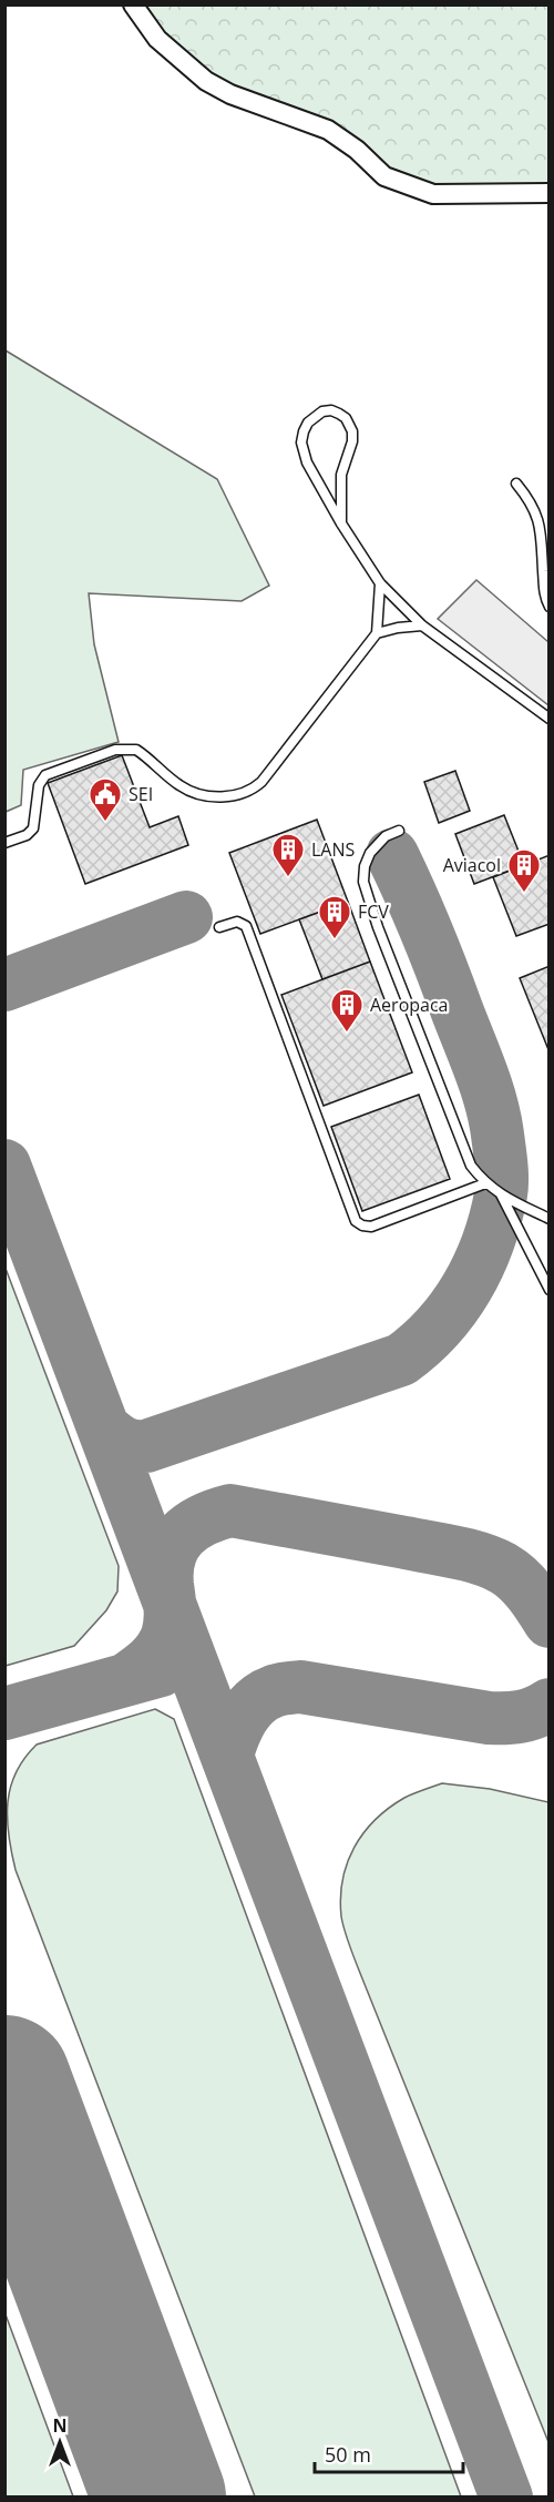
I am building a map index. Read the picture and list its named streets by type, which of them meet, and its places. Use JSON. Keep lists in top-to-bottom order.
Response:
{
  "places": {
    "public building": ["SEI"],
    "building": [
      "LANS",
      "Aviacol",
      "FCV",
      "Aeropaca"
    ]
  },
  "scale_bar": "50 m",
  "north": "top"
}
